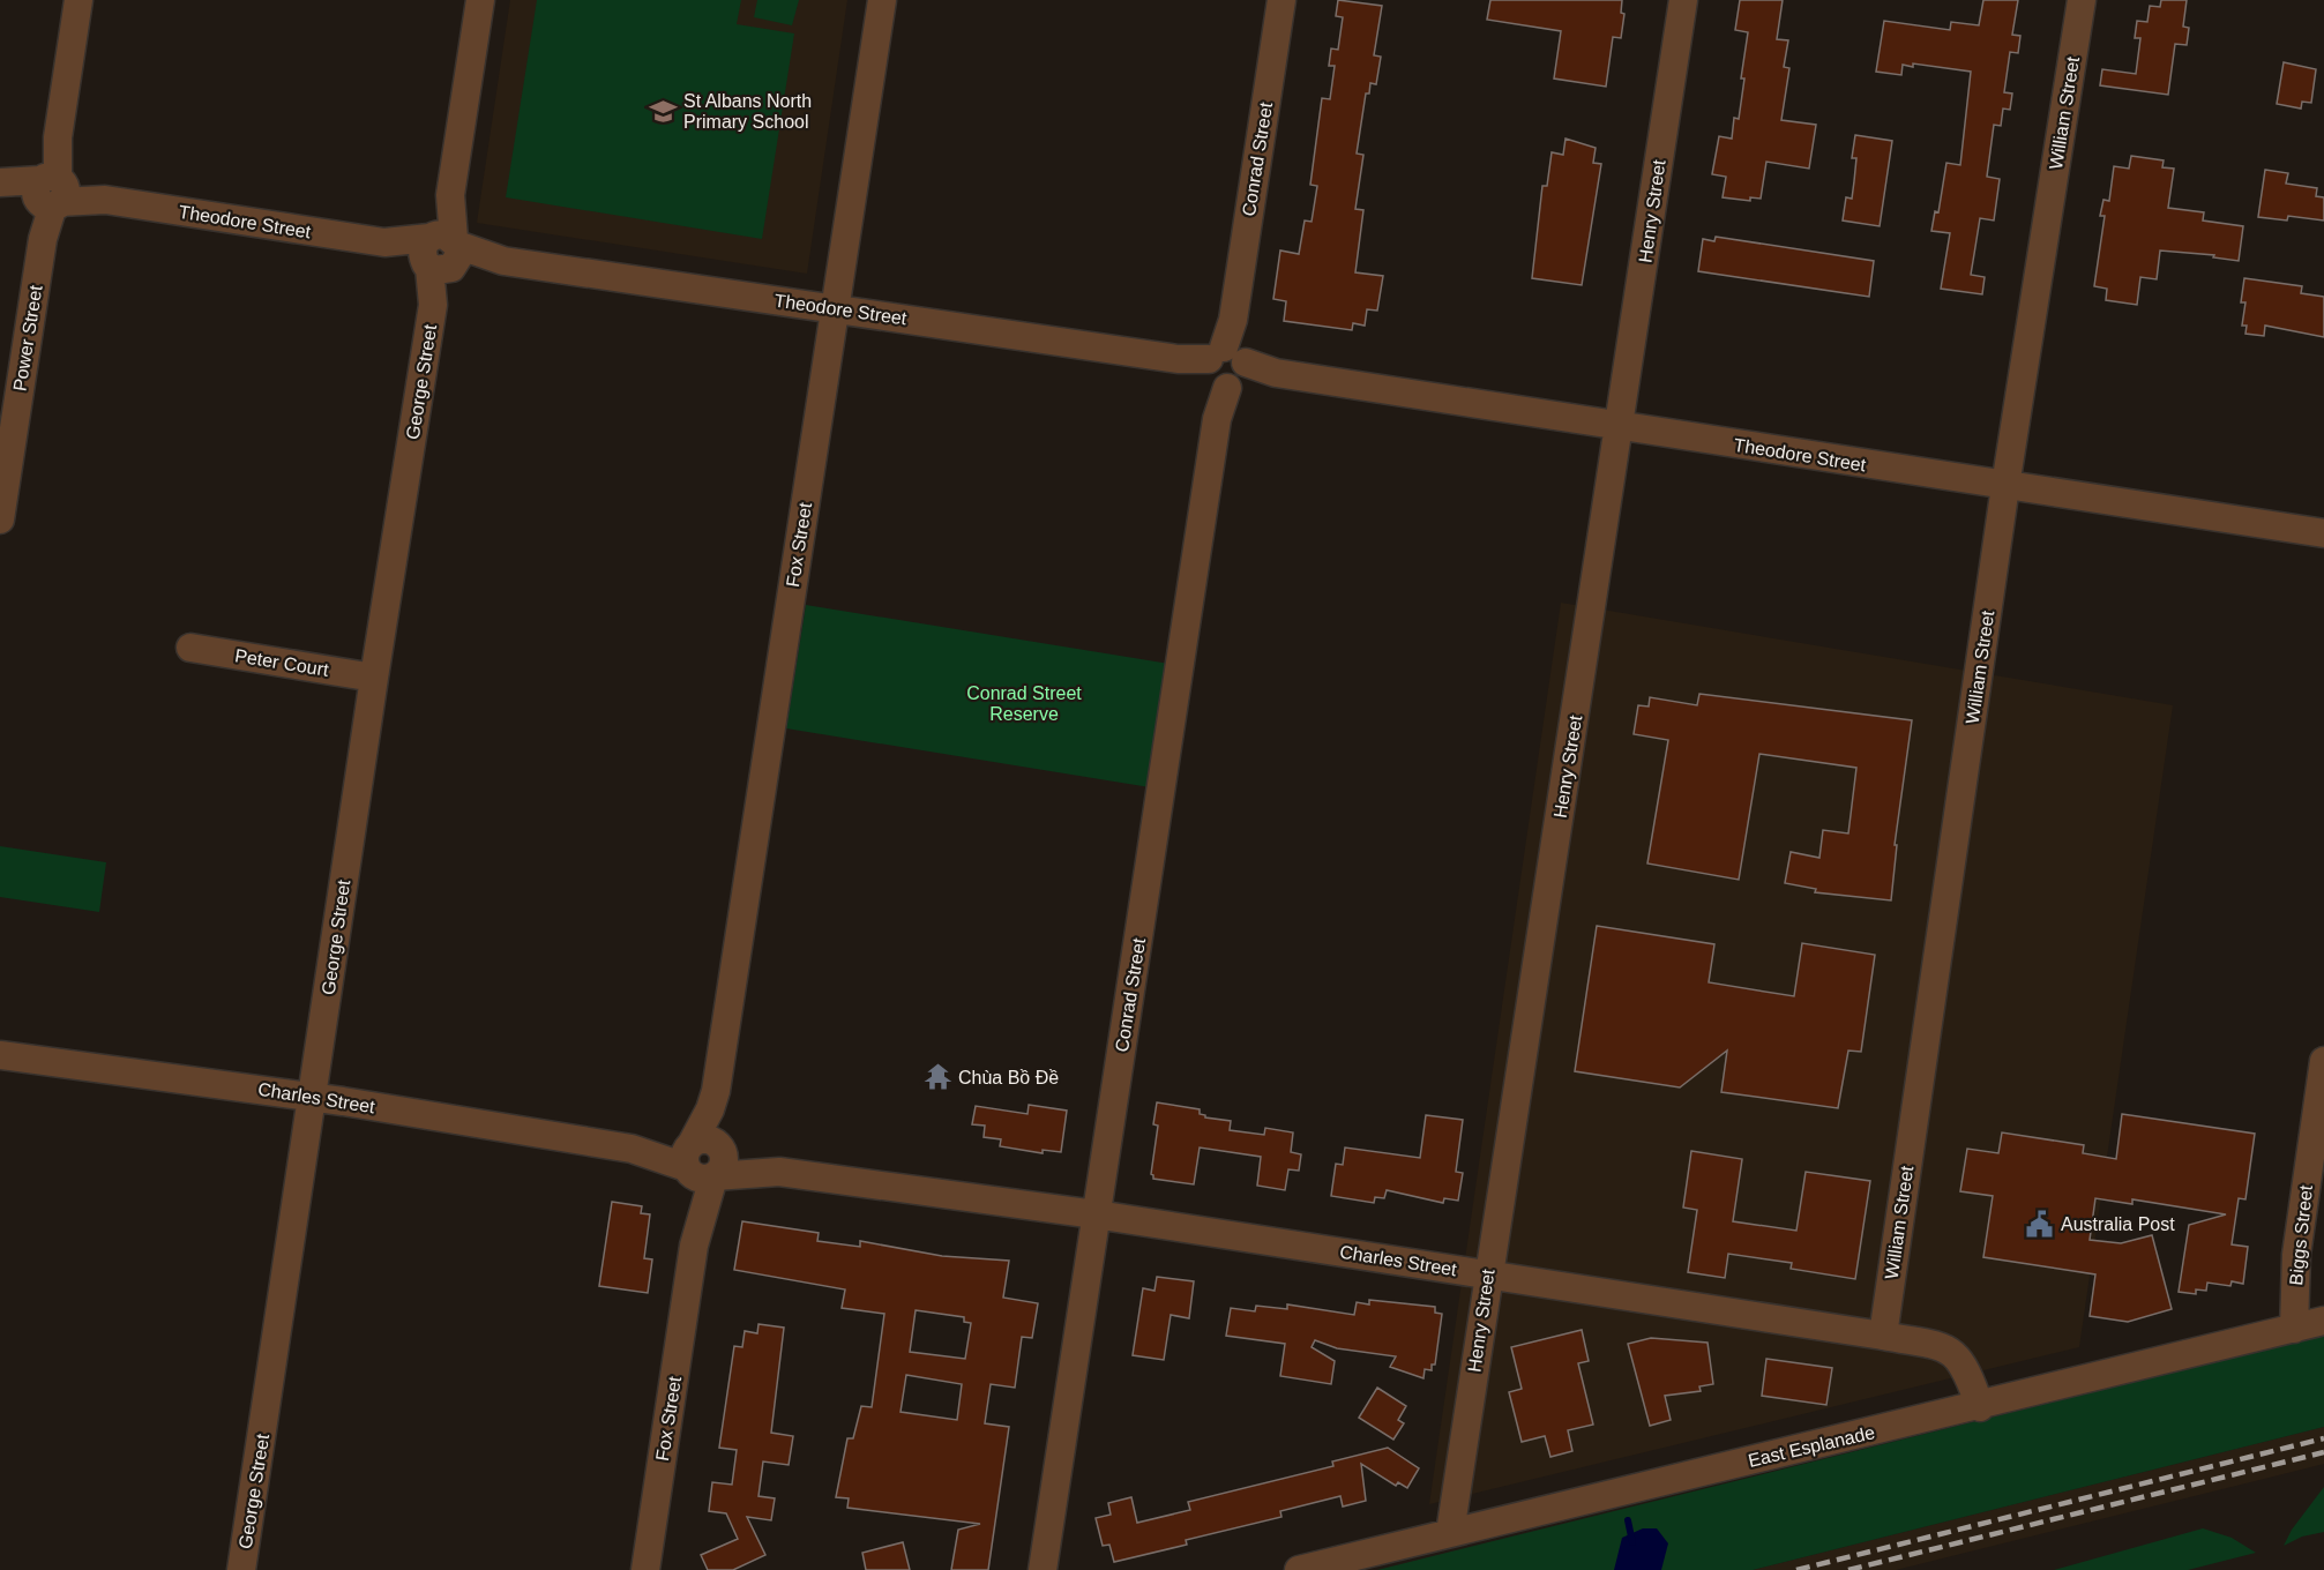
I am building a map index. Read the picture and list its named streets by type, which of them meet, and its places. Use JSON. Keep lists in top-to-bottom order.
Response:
{
  "streets": {
    "street": [
      "William Street",
      "Conrad Street",
      "Henry Street",
      "Theodore Street",
      "Power Street",
      "George Street",
      "Fox Street",
      "Peter Court",
      "Charles Street",
      "Biggs Street",
      "East Esplanade"
    ]
  },
  "crossings": [
    ["William Street", "Theodore Street"],
    ["William Street", "Charles Street"],
    ["Conrad Street", "Theodore Street"],
    ["Conrad Street", "Charles Street"],
    ["Henry Street", "Theodore Street"],
    ["Henry Street", "Charles Street"],
    ["Henry Street", "East Esplanade"],
    ["Theodore Street", "Power Street"],
    ["Theodore Street", "George Street"],
    ["Theodore Street", "Fox Street"],
    ["George Street", "Peter Court"],
    ["George Street", "Charles Street"],
    ["Fox Street", "Charles Street"],
    ["Charles Street", "East Esplanade"],
    ["Biggs Street", "East Esplanade"]
  ],
  "parks": ["Conrad Street Reserve"],
  "places": {
    "school or university": ["St Albans North Primary School"],
    "temple": ["Chùa Bồ Đề"],
    "public building": ["Australia Post"]
  }
}
